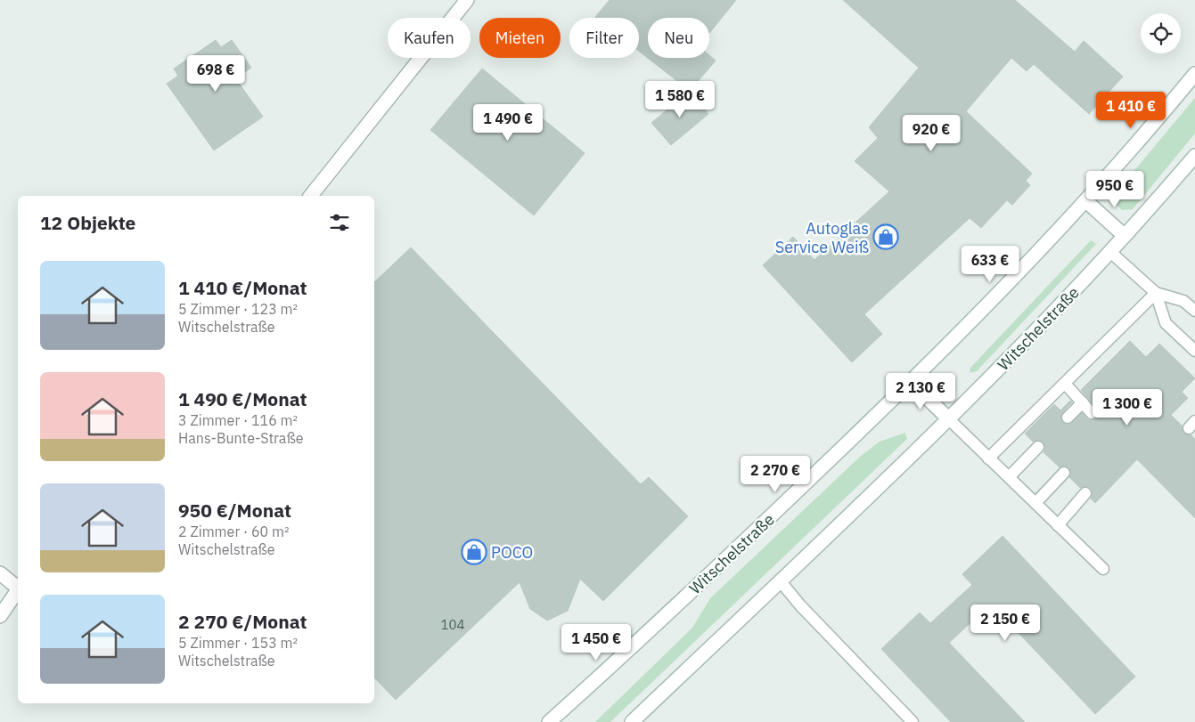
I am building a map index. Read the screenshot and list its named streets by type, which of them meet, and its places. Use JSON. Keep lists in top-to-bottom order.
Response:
{
  "streets": {
    "street": ["Witschelstraße"]
  },
  "places": {
    "shop": ["Autoglas Service Weiß", "POCO"]
  },
  "house_numbers": ["104"],
  "page": {
    "chip": [
      "Kaufen",
      "Mieten",
      "Filter",
      "Neu"
    ],
    "price": [
      "698 €",
      "1 580 €",
      "1 410 €",
      "1 490 €",
      "920 €",
      "950 €",
      "633 €",
      "2 130 €",
      "1 300 €",
      "2 270 €",
      "2 150 €",
      "1 450 €"
    ],
    "heading": "12 Objekte",
    "list": [
      {
        "name": "1 410 €/Monat",
        "note": "5 Zimmer · 123 m² · Witschelstraße"
      },
      {
        "name": "1 490 €/Monat",
        "note": "3 Zimmer · 116 m² · Hans-Bunte-Straße"
      },
      {
        "name": "950 €/Monat",
        "note": "2 Zimmer · 60 m² · Witschelstraße"
      },
      {
        "name": "2 270 €/Monat",
        "note": "5 Zimmer · 153 m² · Witschelstraße"
      }
    ]
  }
}
